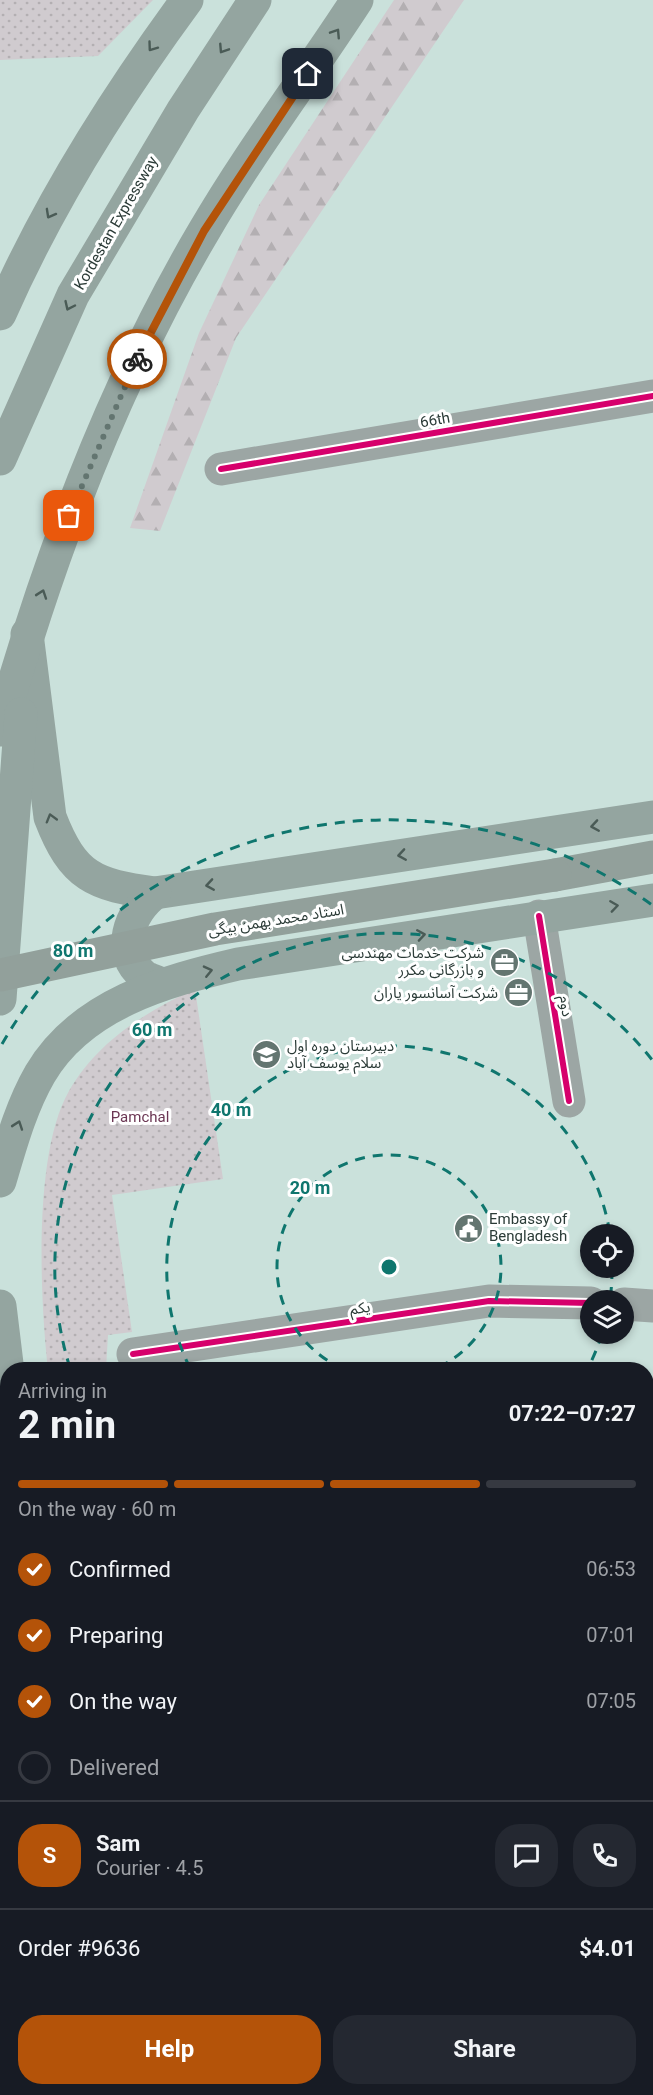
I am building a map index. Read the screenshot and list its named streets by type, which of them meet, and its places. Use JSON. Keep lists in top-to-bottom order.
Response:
{
  "streets": {
    "highway": ["Kordestan Expressway"],
    "main road": ["استاد محمد بهمن بیگی"],
    "street": ["66th", "دوم", "یکم"]
  },
  "parks": ["Pamchal"],
  "places": {
    "office": ["شرکت خدمات مهندسی و بازرگانی مکرر", "شرکت آسانسور یاران"],
    "school or university": ["دبیرستان دوره اول سلام یوسف آباد"],
    "public building": ["Embassy of Bengladesh"]
  },
  "page": {
    "heading": ["2 min", "Arriving in", "07:22–07:27"],
    "panel": [
      "Sam",
      "Courier · 4.5",
      "Order #9636",
      "$4.01"
    ],
    "bar": "On the way · 60 m",
    "list": [
      ["Confirmed", "06:53"],
      ["Preparing", "07:01"],
      ["On the way", "07:05"],
      "Delivered"
    ],
    "round": "S",
    "buttons": ["Help", "Share"]
  },
  "rings": [
    "80 m",
    "60 m",
    "40 m",
    "20 m"
  ]
}
